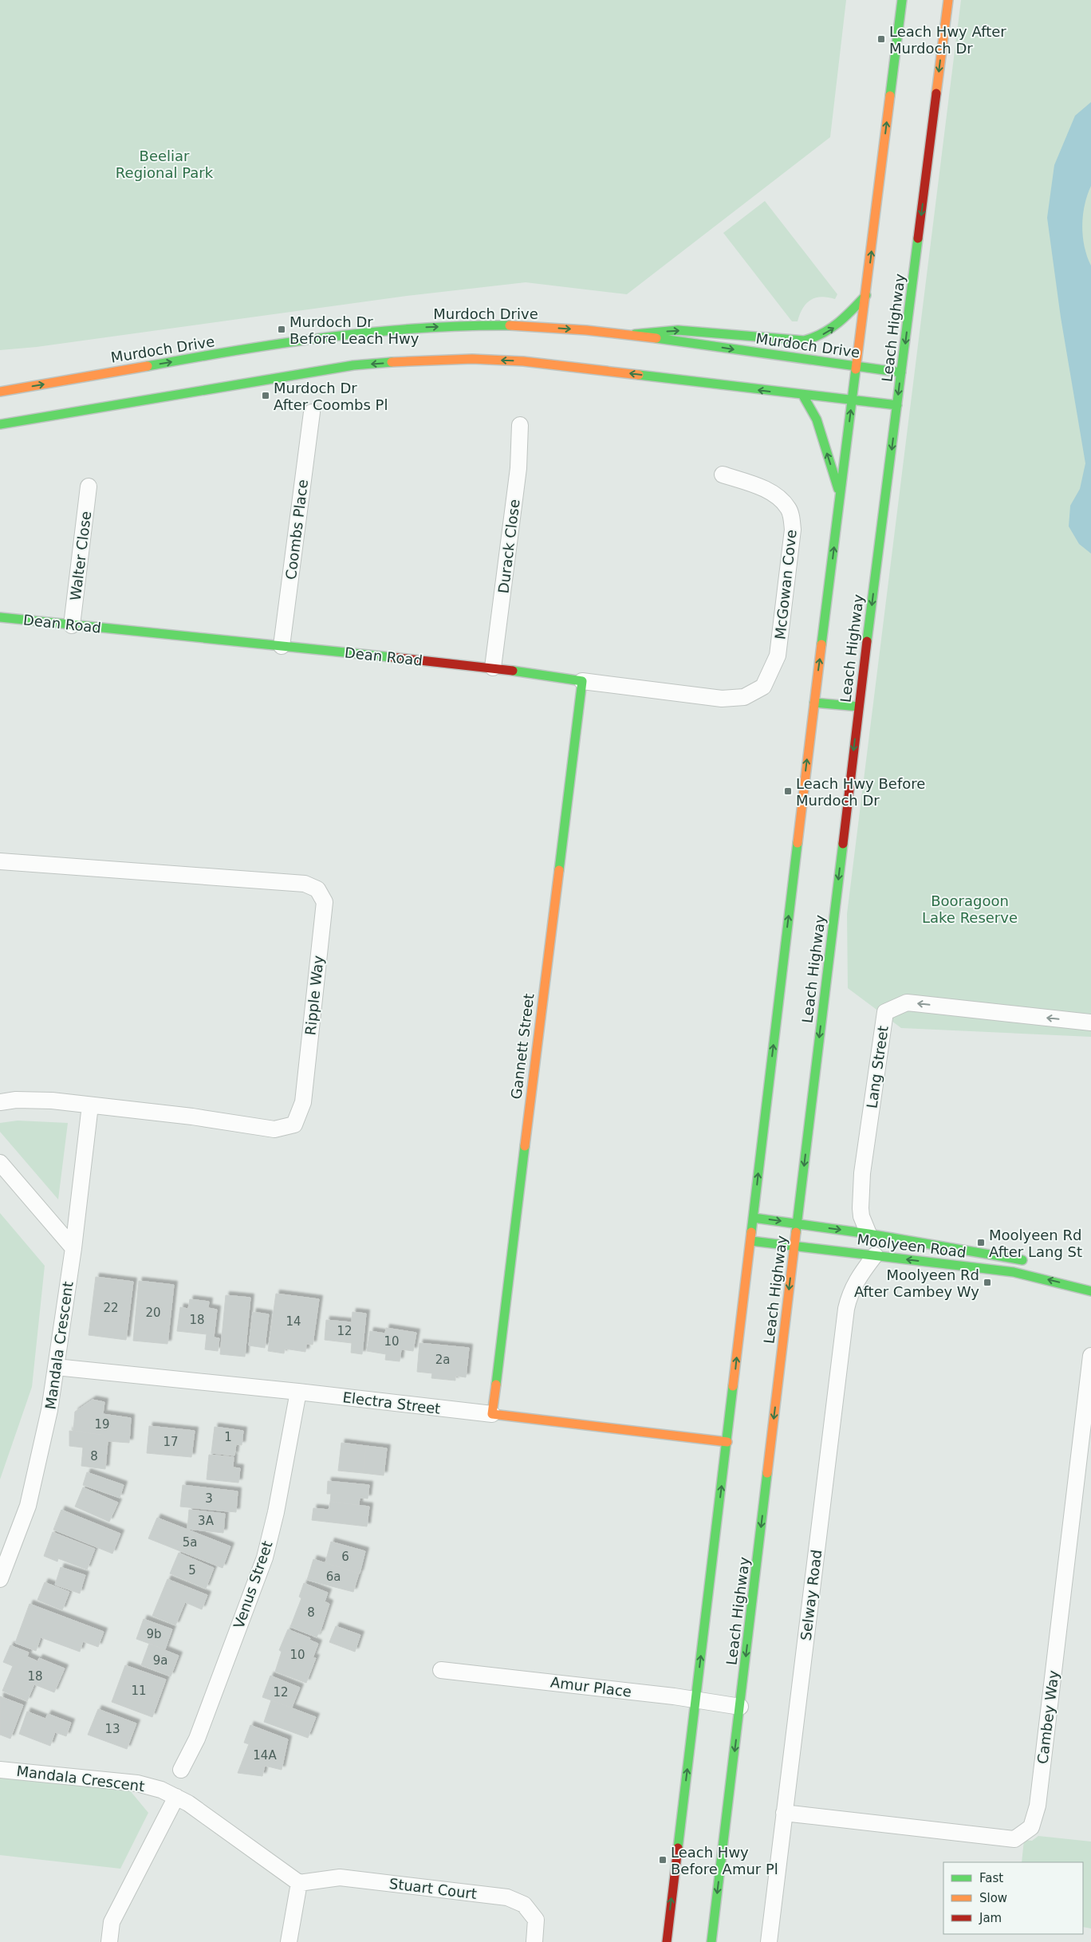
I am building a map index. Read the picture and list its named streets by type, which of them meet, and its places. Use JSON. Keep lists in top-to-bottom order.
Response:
{
  "streets": {
    "main road": [
      "Murdoch Drive",
      "Leach Highway",
      "Dean Road",
      "Gannett Street",
      "Moolyeen Road",
      "Electra Street"
    ],
    "street": [
      "Coombs Place",
      "Durack Close",
      "Walter Close",
      "McGowan Cove",
      "Ripple Way",
      "Lang Street",
      "Mandala Crescent",
      "Venus Street",
      "Selway Road",
      "Amur Place",
      "Cambey Way",
      "Stuart Court"
    ]
  },
  "crossings": [
    ["Murdoch Drive", "Leach Highway"],
    ["Leach Highway", "Moolyeen Road"],
    ["Leach Highway", "Amur Place"],
    ["Coombs Place", "Dean Road"],
    ["Durack Close", "Dean Road"],
    ["Walter Close", "Dean Road"],
    ["McGowan Cove", "Dean Road"],
    ["Dean Road", "Gannett Street"],
    ["Ripple Way", "Mandala Crescent"],
    ["Gannett Street", "Electra Street"],
    ["Lang Street", "Moolyeen Road"],
    ["Moolyeen Road", "Selway Road"],
    ["Mandala Crescent", "Electra Street"],
    ["Mandala Crescent", "Stuart Court"],
    ["Electra Street", "Venus Street"],
    ["Selway Road", "Cambey Way"]
  ],
  "parks": ["Beeliar Regional Park", "Booragoon Lake Reserve"],
  "places": {
    "transit": [
      "Leach Hwy After Murdoch Dr",
      "Murdoch Dr Before Leach Hwy",
      "Murdoch Dr After Coombs Pl",
      "Leach Hwy Before Murdoch Dr",
      "Moolyeen Rd After Lang St",
      "Moolyeen Rd After Cambey Wy",
      "Leach Hwy Before Amur Pl"
    ]
  },
  "house_numbers": [
    "22",
    "20",
    "18",
    "14",
    "12",
    "10",
    "2a",
    "19",
    "1",
    "17",
    "8",
    "3",
    "3A",
    "5a",
    "6",
    "5",
    "6a",
    "8",
    "9b",
    "10",
    "9a",
    "18",
    "11",
    "12",
    "13",
    "14A"
  ],
  "legend": ["Fast", "Slow", "Jam"]
}
